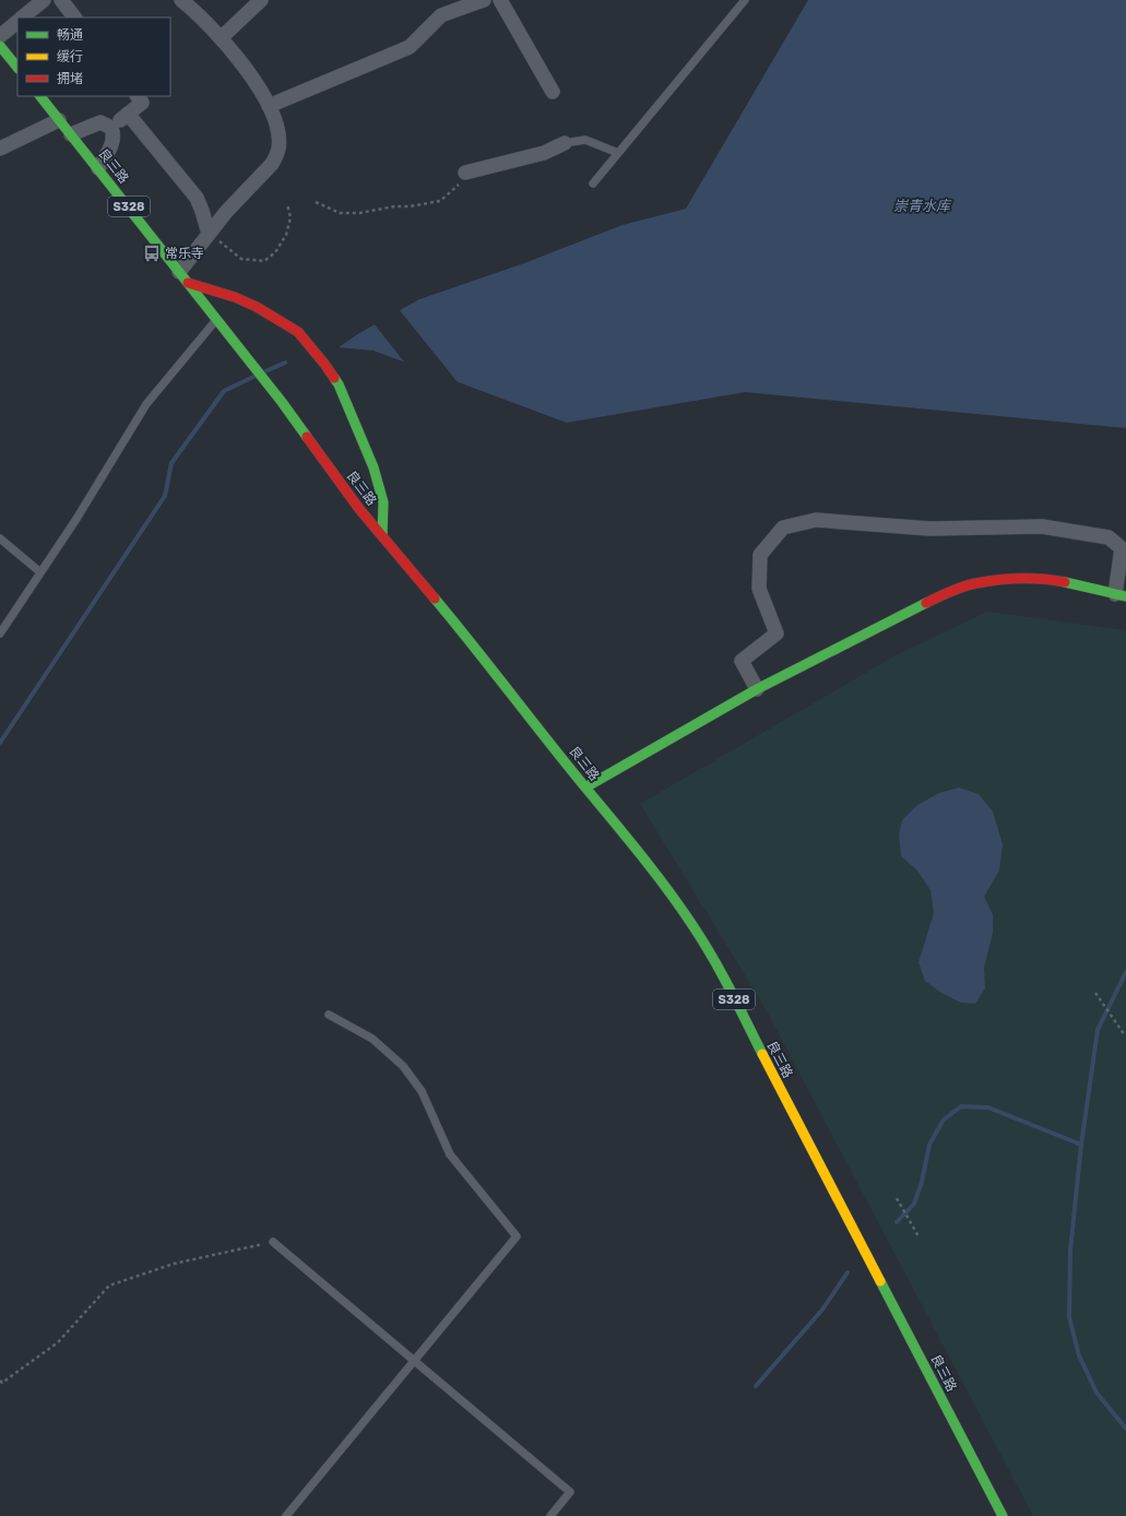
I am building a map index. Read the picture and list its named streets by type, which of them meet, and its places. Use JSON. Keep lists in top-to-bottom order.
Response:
{
  "streets": {
    "main road": ["良三路", "S328"]
  },
  "water": ["崇青水库"],
  "places": {
    "bus stop": ["常乐寺"]
  },
  "legend": ["畅通", "缓行", "拥堵"]
}
